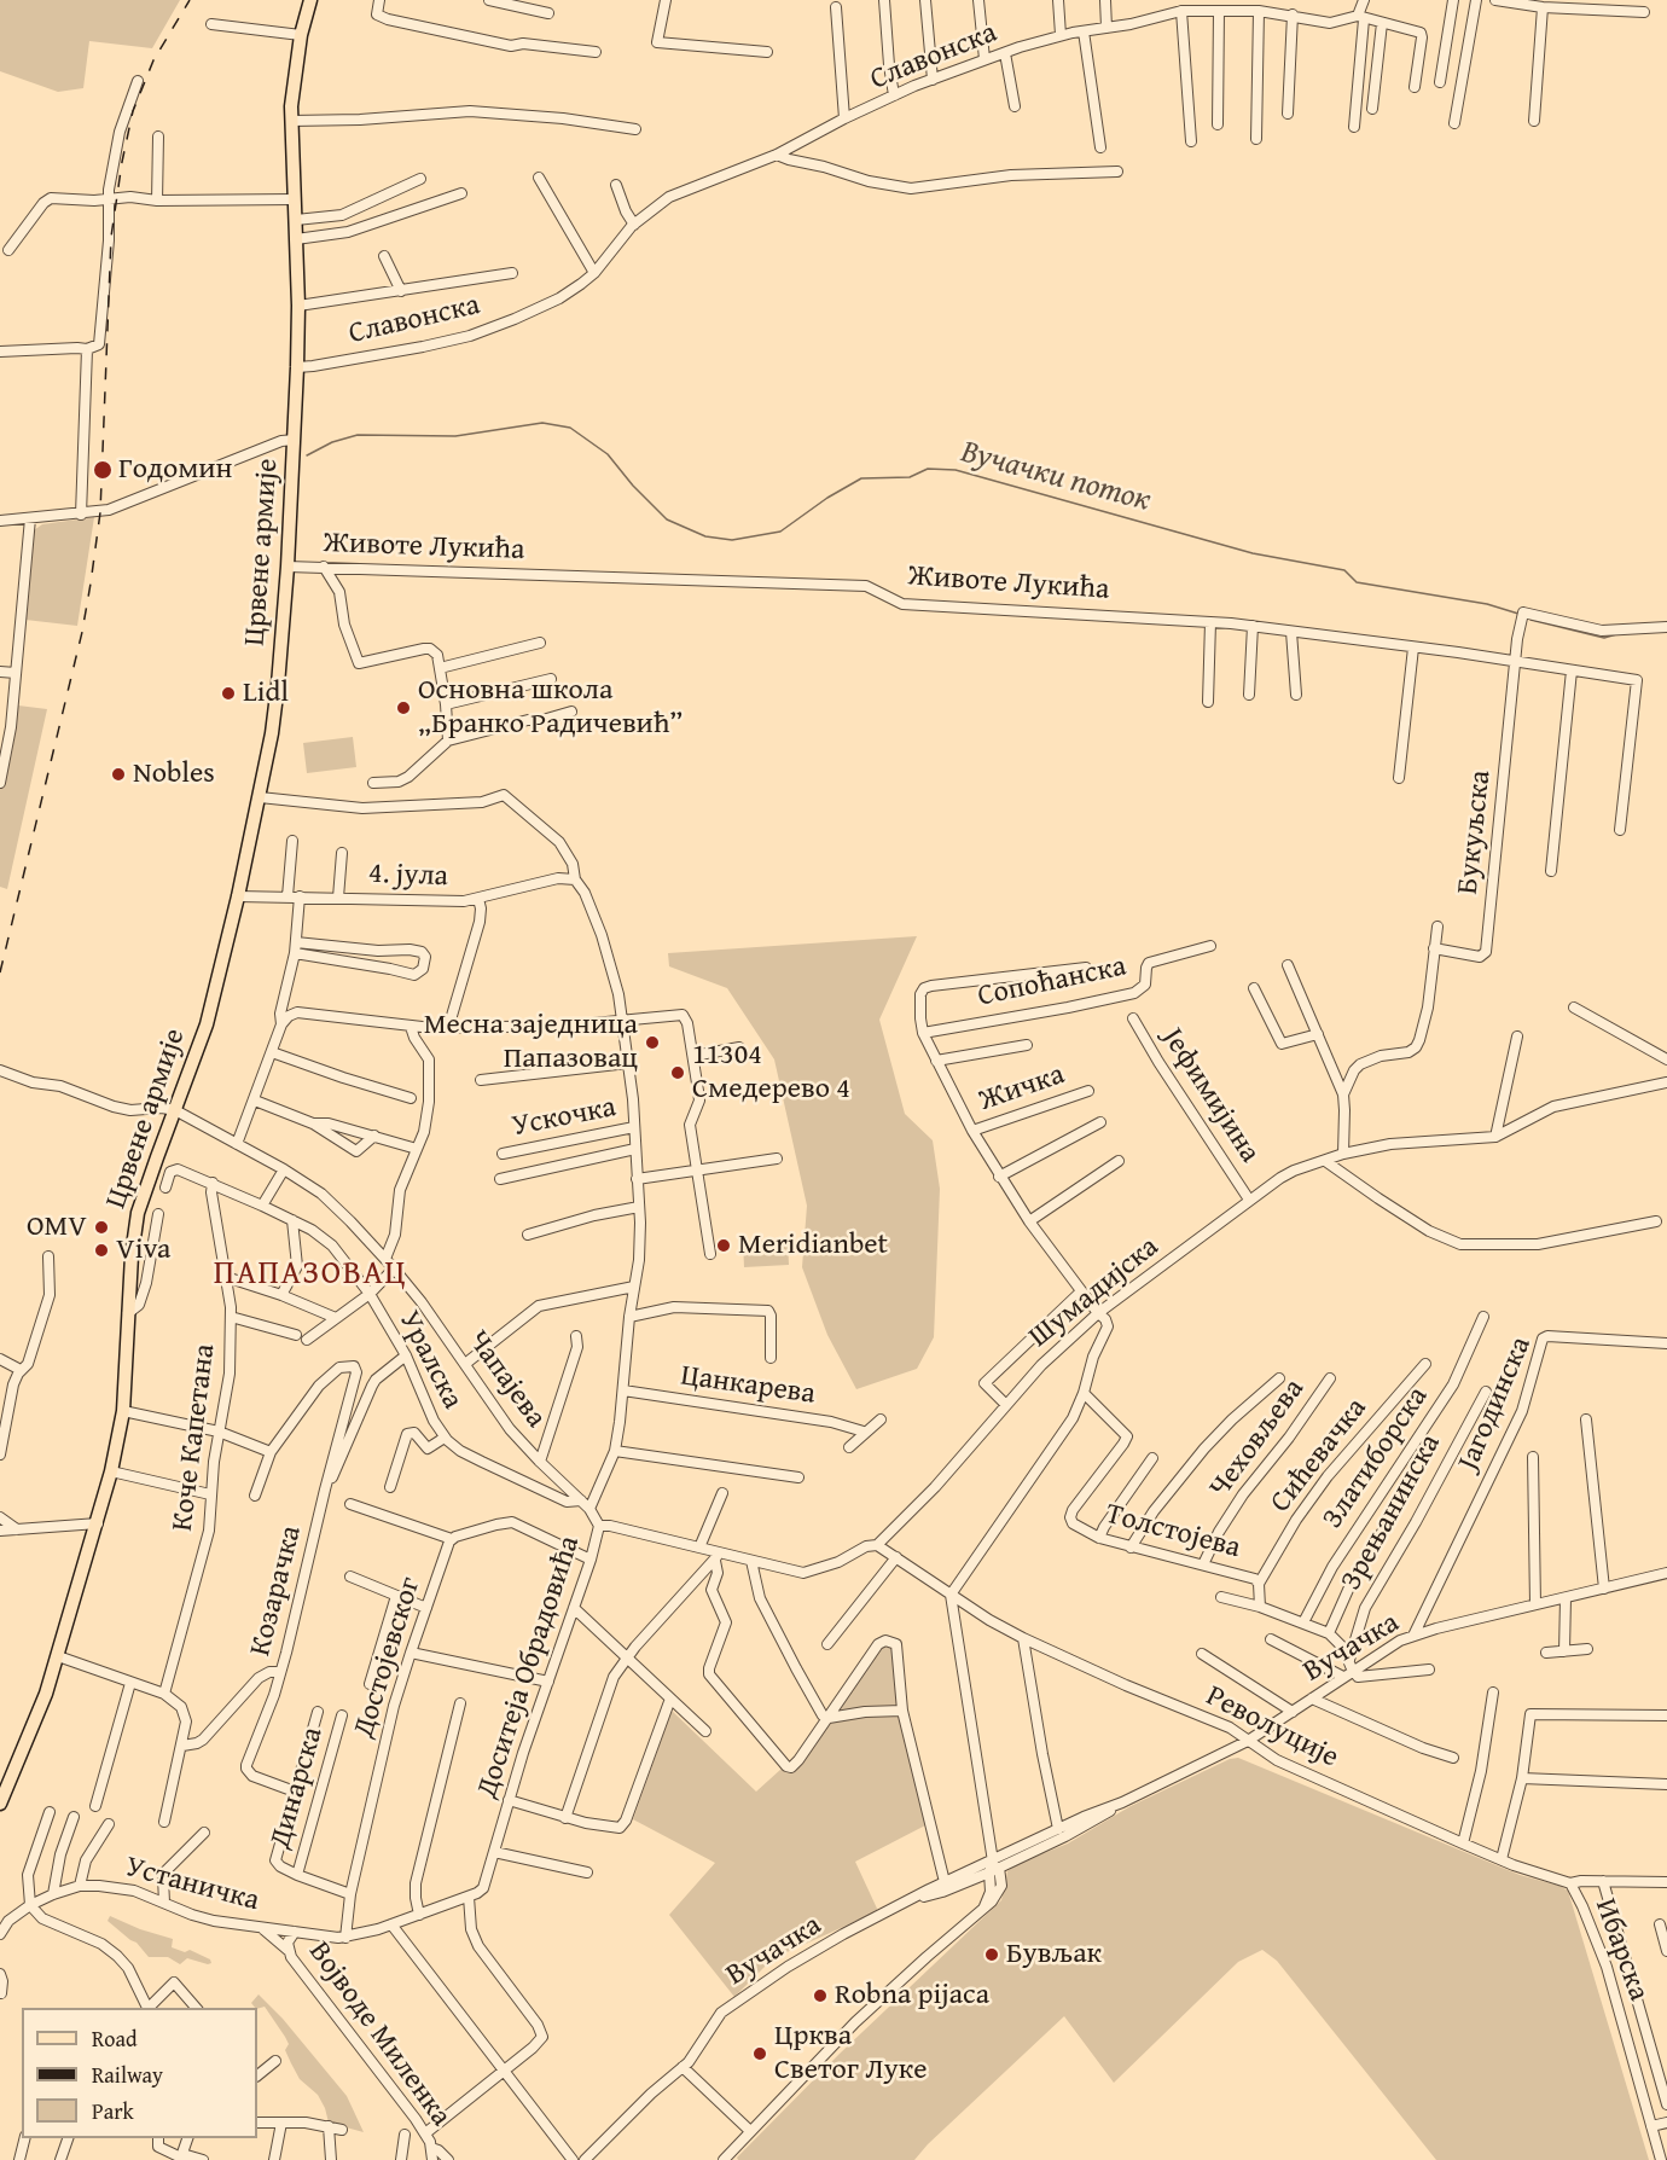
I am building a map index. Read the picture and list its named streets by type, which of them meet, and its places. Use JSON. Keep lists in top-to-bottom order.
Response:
{
  "streets": {
    "main road": ["Црвене армије"],
    "street": [
      "Славонска",
      "Животе Лукића",
      "Букуљска",
      "4. јула",
      "Сопоћанска",
      "Жичка",
      "Јефимијина",
      "Ускочка",
      "Шумадијска",
      "Уралска",
      "Чапајева",
      "Цанкарева",
      "Јагодинска",
      "Коче Капетана",
      "Чеховљева",
      "Сићевачка",
      "Златиборска",
      "Зрењанинска",
      "Толстојева",
      "Козарачка",
      "Вучачка",
      "Достојевског",
      "Доситеја Обрадовића",
      "Револуције",
      "Динарска",
      "Устаничка",
      "Ибарска",
      "Војводе Миленка"
    ]
  },
  "crossings": [
    ["Славонска", "Црвене армије"],
    ["Животе Лукића", "Црвене армије"],
    ["Животе Лукића", "Букуљска"],
    ["Црвене армије", "4. јула"],
    ["Црвене армије", "Чапајева"],
    ["Црвене армије", "Доситеја Обрадовића"],
    ["4. јула", "Доситеја Обрадовића"],
    ["Јефимијина", "Шумадијска"],
    ["Ускочка", "Доситеја Обрадовића"],
    ["Шумадијска", "Доситеја Обрадовића"],
    ["Шумадијска", "Револуције"],
    ["Уралска", "Чапајева"],
    ["Уралска", "Коче Капетана"],
    ["Чапајева", "Доситеја Обрадовића"],
    ["Цанкарева", "Доситеја Обрадовића"],
    ["Јагодинска", "Вучачка"],
    ["Чеховљева", "Толстојева"],
    ["Сићевачка", "Толстојева"],
    ["Златиборска", "Толстојева"],
    ["Зрењанинска", "Толстојева"],
    ["Зрењанинска", "Вучачка"],
    ["Толстојева", "Вучачка"],
    ["Вучачка", "Револуције"],
    ["Достојевског", "Устаничка"],
    ["Доситеја Обрадовића", "Устаничка"],
    ["Револуције", "Ибарска"],
    ["Устаничка", "Војводе Миленка"]
  ],
  "districts": ["ПАПАЗОВАЦ"],
  "water": ["Вучачки поток"],
  "places": [
    "Годомин",
    "Lidl",
    "Основна школа „Бранко Радичевић”",
    "Nobles",
    "Месна заједница Папазовац",
    "11304 Смедерево 4",
    "OMV",
    "Meridianbet",
    "Viva",
    "Бувљак",
    "Robna pijaca",
    "Црква Светог Луке"
  ],
  "legend": ["Road", "Railway", "Park"]
}
